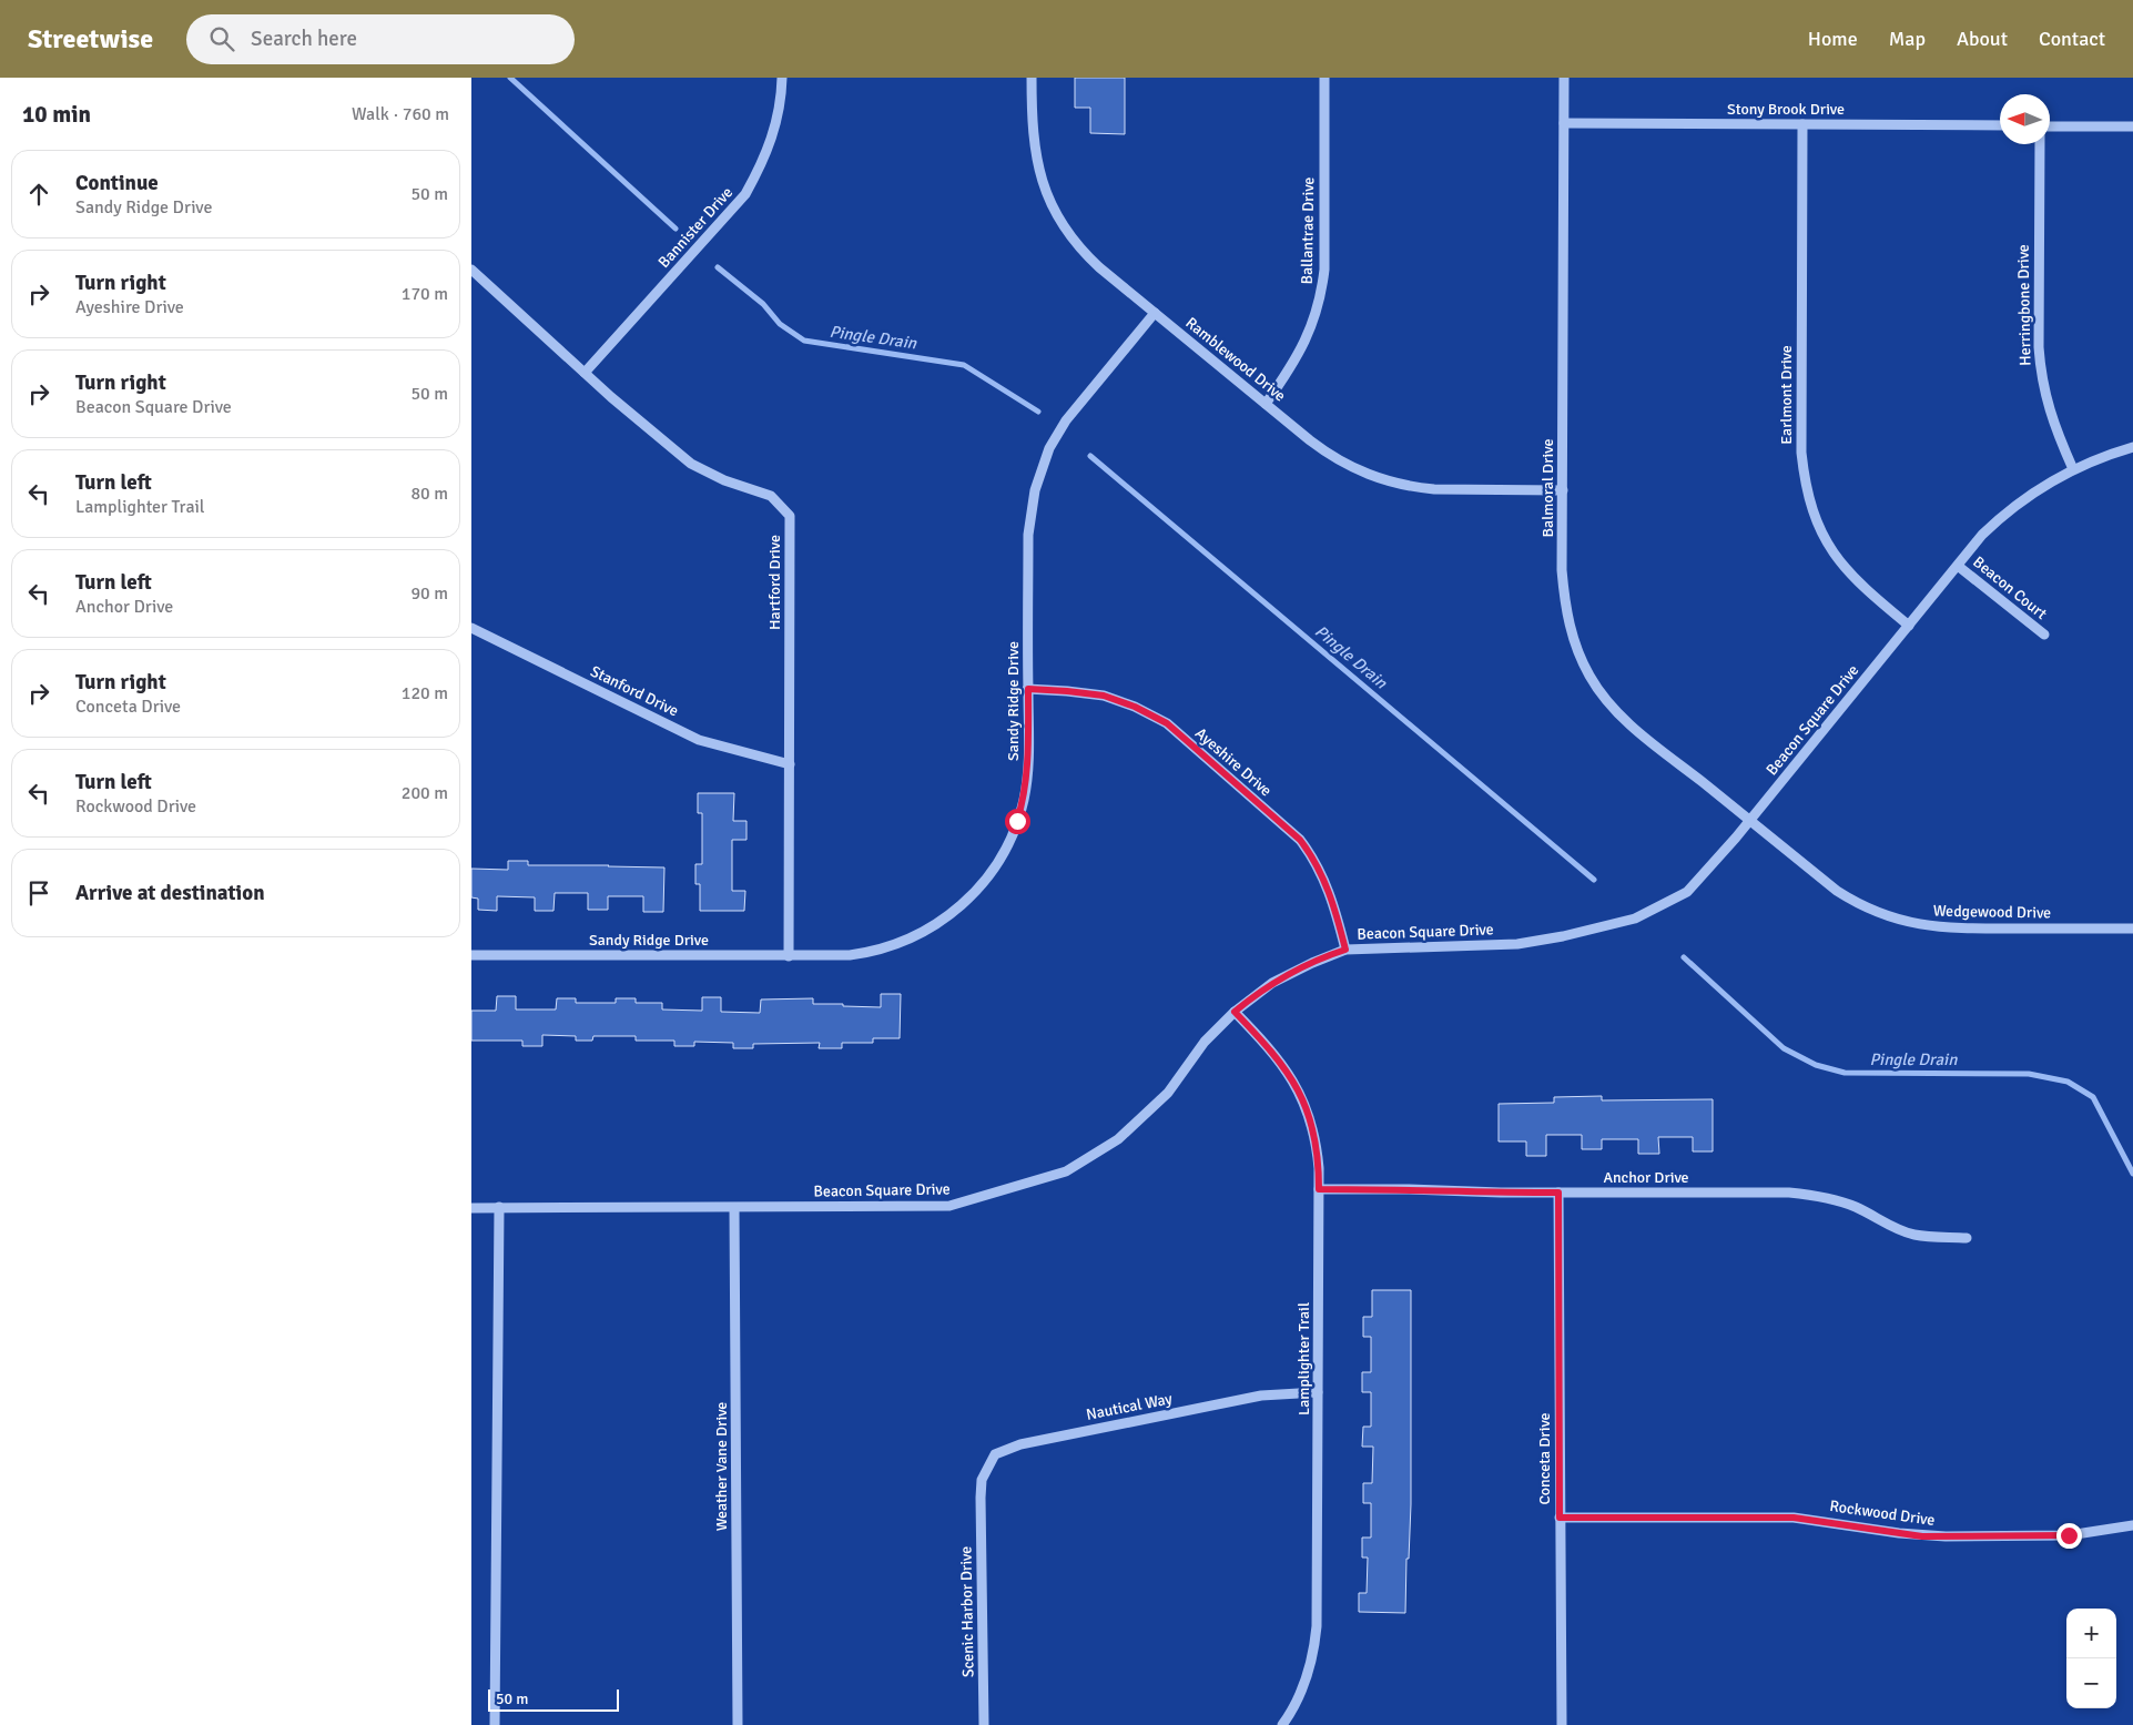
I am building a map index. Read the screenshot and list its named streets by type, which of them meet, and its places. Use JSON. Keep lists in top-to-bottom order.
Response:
{
  "streets": {
    "street": [
      "Stony Brook Drive",
      "Bannister Drive",
      "Ballantrae Drive",
      "Herringbone Drive",
      "Ramblewood Drive",
      "Earlmont Drive",
      "Balmoral Drive",
      "Hartford Drive",
      "Beacon Court",
      "Stanford Drive",
      "Sandy Ridge Drive",
      "Beacon Square Drive",
      "Ayeshire Drive",
      "Wedgewood Drive",
      "Anchor Drive",
      "Lamplighter Trail",
      "Nautical Way",
      "Conceta Drive",
      "Weather Vane Drive",
      "Rockwood Drive",
      "Scenic Harbor Drive"
    ]
  },
  "crossings": [
    ["Stony Brook Drive", "Earlmont Drive"],
    ["Stony Brook Drive", "Balmoral Drive"],
    ["Bannister Drive", "Hartford Drive"],
    ["Ballantrae Drive", "Ramblewood Drive"],
    ["Herringbone Drive", "Beacon Square Drive"],
    ["Ramblewood Drive", "Balmoral Drive"],
    ["Ramblewood Drive", "Sandy Ridge Drive"],
    ["Earlmont Drive", "Beacon Square Drive"],
    ["Balmoral Drive", "Beacon Square Drive"],
    ["Balmoral Drive", "Wedgewood Drive"],
    ["Hartford Drive", "Stanford Drive"],
    ["Hartford Drive", "Sandy Ridge Drive"],
    ["Beacon Court", "Beacon Square Drive"],
    ["Sandy Ridge Drive", "Ayeshire Drive"],
    ["Beacon Square Drive", "Ayeshire Drive"],
    ["Beacon Square Drive", "Wedgewood Drive"],
    ["Beacon Square Drive", "Lamplighter Trail"],
    ["Beacon Square Drive", "Weather Vane Drive"],
    ["Anchor Drive", "Lamplighter Trail"],
    ["Anchor Drive", "Conceta Drive"],
    ["Lamplighter Trail", "Nautical Way"],
    ["Nautical Way", "Scenic Harbor Drive"],
    ["Conceta Drive", "Rockwood Drive"]
  ],
  "water": ["Pingle Drain"],
  "scale_bar": "50 m",
  "north": "left",
  "page": {
    "header": "Streetwise",
    "search": "Search here",
    "nav": [
      "Home",
      "Map",
      "About",
      "Contact"
    ],
    "heading": ["10 min", "Walk · 760 m"],
    "list": [
      ["Continue", "Sandy Ridge Drive", "50 m"],
      ["Turn right", "Ayeshire Drive", "170 m"],
      ["Turn right", "Beacon Square Drive", "50 m"],
      ["Turn left", "Lamplighter Trail", "80 m"],
      ["Turn left", "Anchor Drive", "90 m"],
      ["Turn right", "Conceta Drive", "120 m"],
      ["Turn left", "Rockwood Drive", "200 m"],
      "Arrive at destination"
    ],
    "map_buttons": ["+", "−"],
    "scale": "50 m"
  }
}
